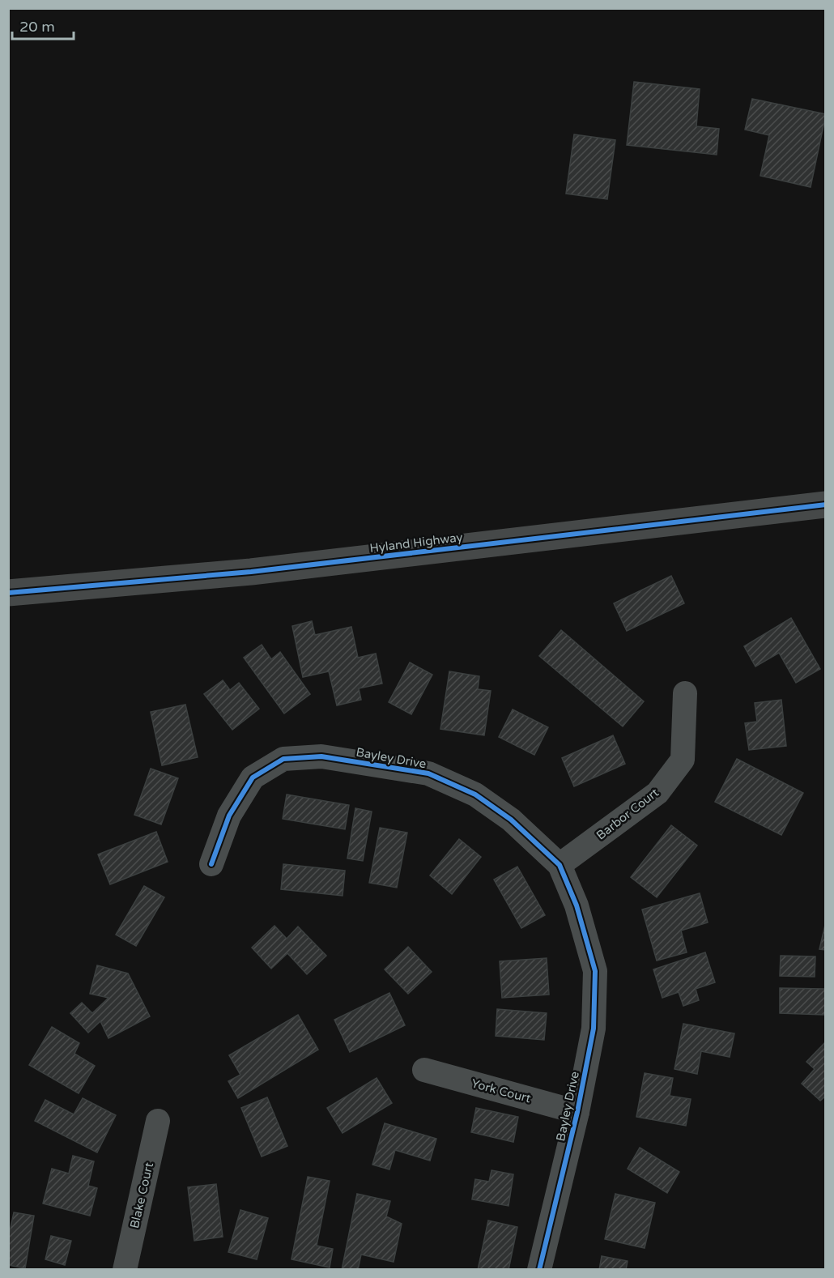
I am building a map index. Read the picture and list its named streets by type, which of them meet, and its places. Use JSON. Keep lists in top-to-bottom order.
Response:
{
  "streets": {
    "main road": ["Hyland Highway"],
    "street": [
      "Bayley Drive",
      "Barbor Court",
      "York Court",
      "Blake Court"
    ]
  },
  "crossings": [
    ["Bayley Drive", "Barbor Court"],
    ["Bayley Drive", "York Court"]
  ],
  "scale_bar": "20 m"
}
